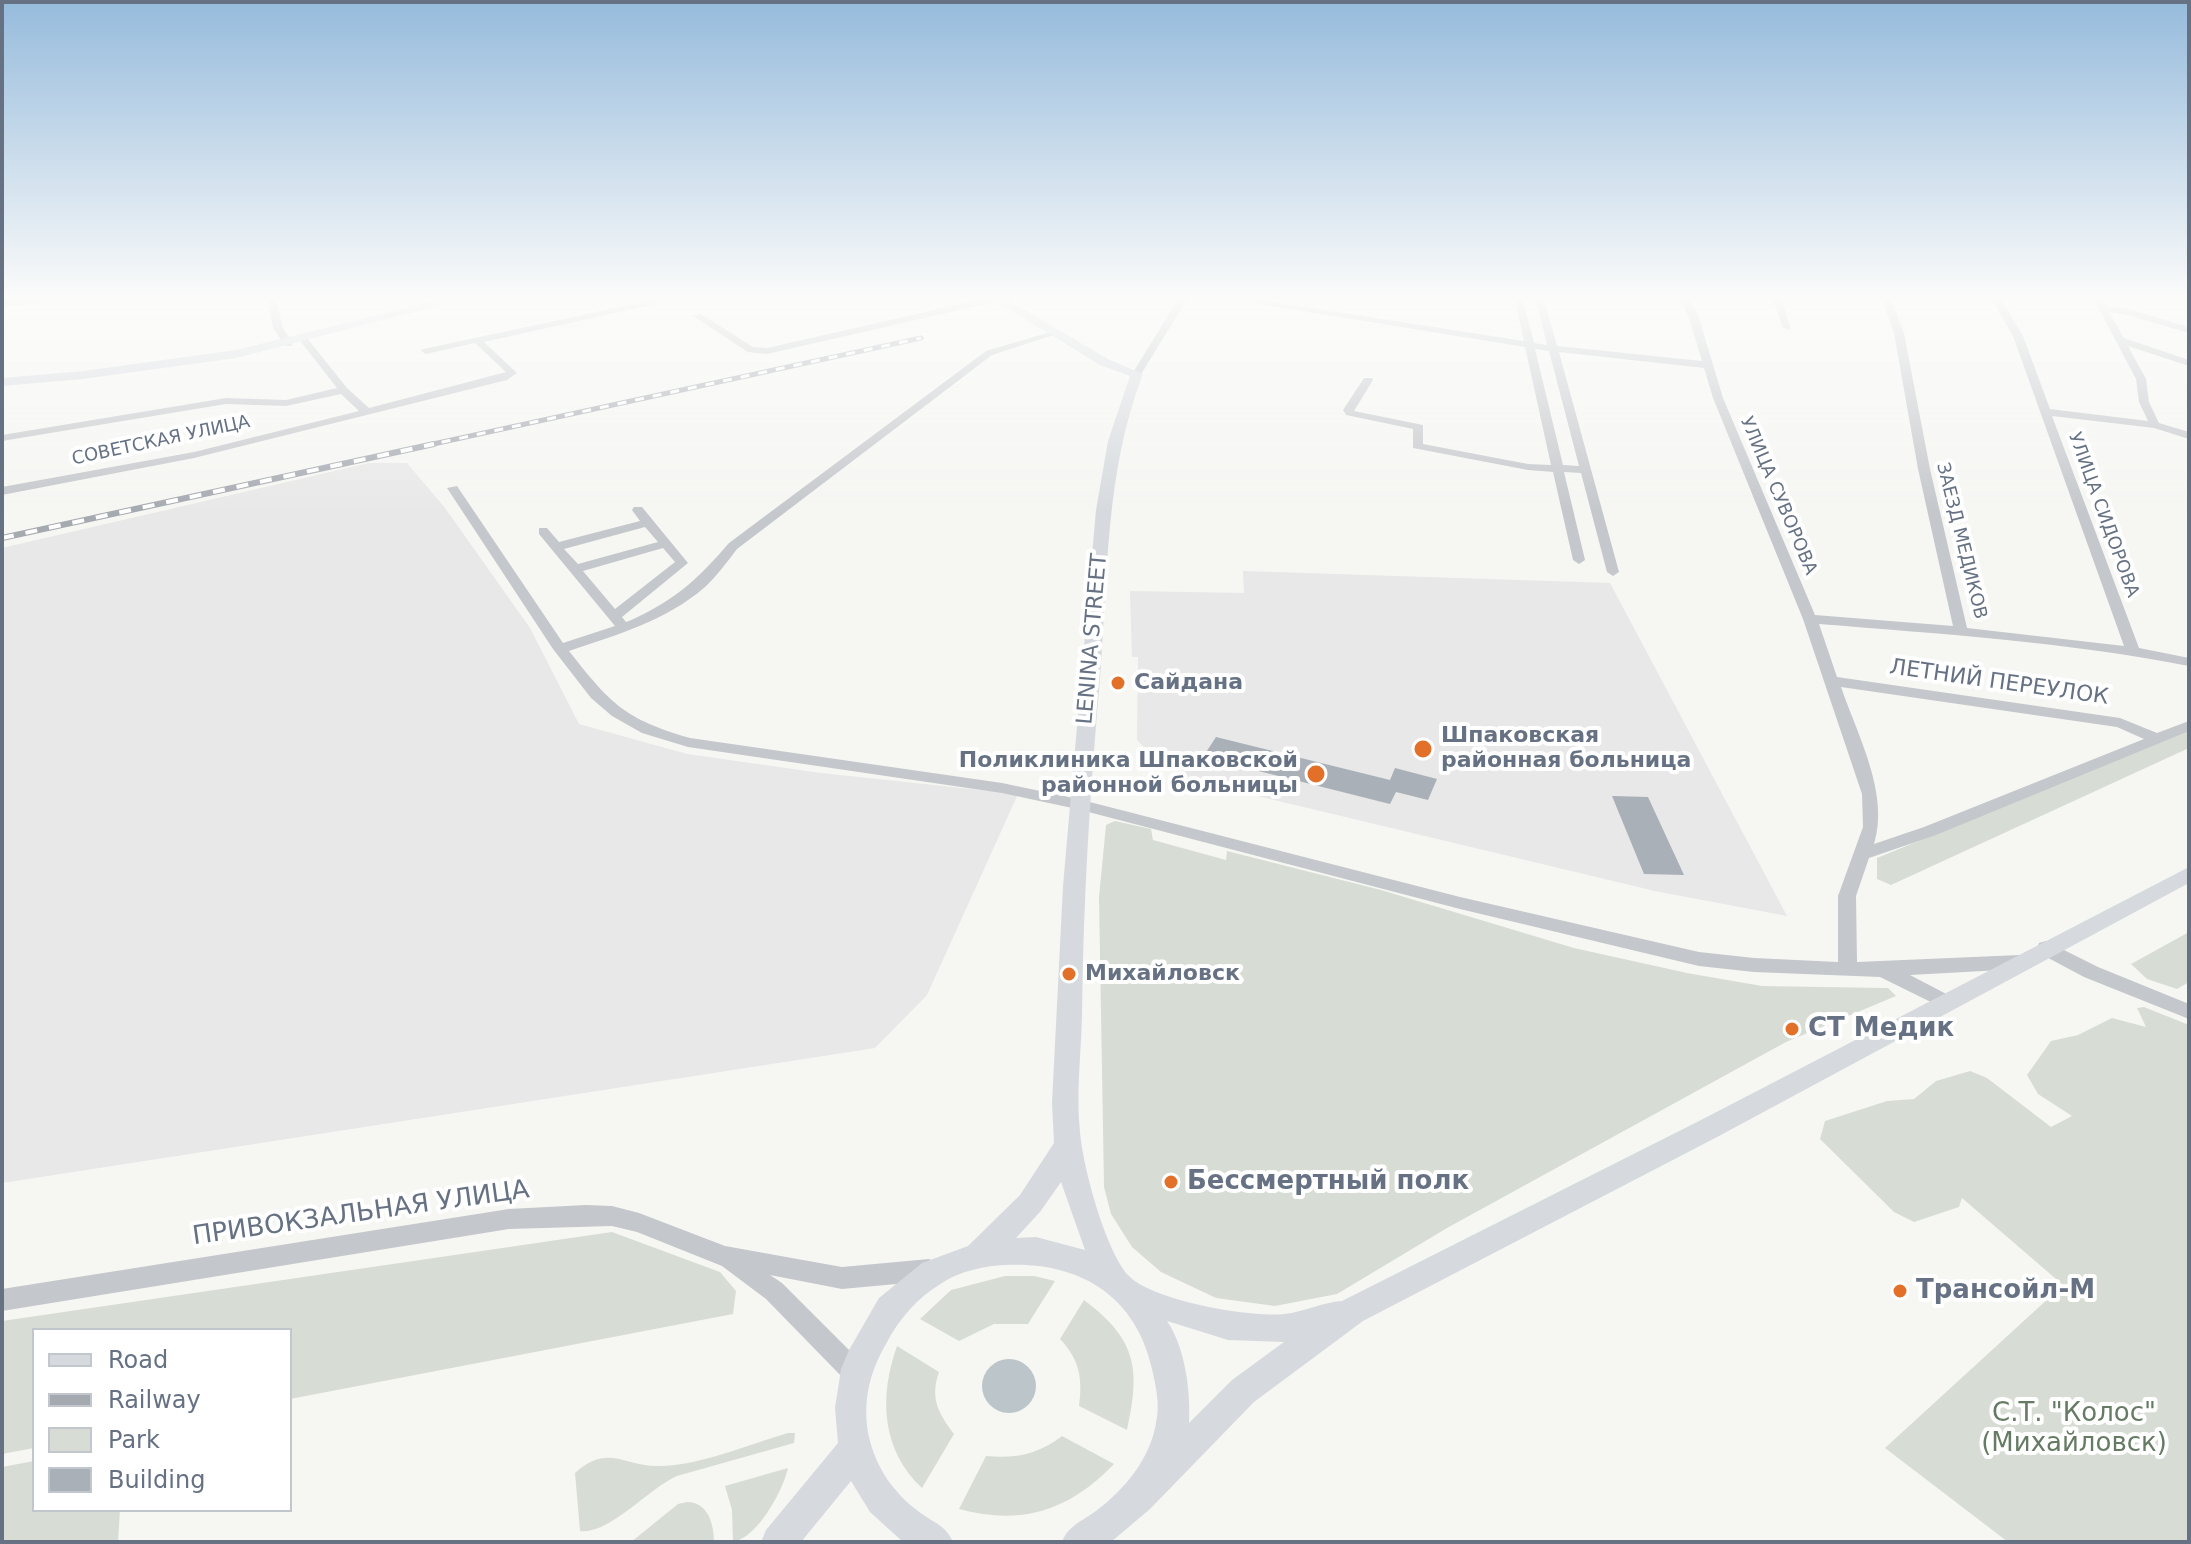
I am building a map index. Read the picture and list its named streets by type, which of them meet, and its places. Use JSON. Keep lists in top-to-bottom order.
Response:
{
  "streets": {
    "main road": ["LENINA STREET"],
    "street": [
      "СОВЕТСКАЯ УЛИЦА",
      "УЛИЦА СУВОРОВА",
      "УЛИЦА СИДОРОВА",
      "ЗАЕЗД МЕДИКОВ",
      "ЛЕТНИЙ ПЕРЕУЛОК",
      "ПРИВОКЗАЛЬНАЯ УЛИЦА"
    ]
  },
  "crossings": [
    ["УЛИЦА СУВОРОВА", "ЛЕТНИЙ ПЕРЕУЛОК"],
    ["УЛИЦА СИДОРОВА", "ЗАЕЗД МЕДИКОВ"]
  ],
  "parks": ["С.Т. \"Колос\" (Михайловск)"],
  "places": [
    "Сайдана",
    "Шпаковская районная больница",
    "Поликлиника Шпаковской районной больницы",
    "Михайловск",
    "СТ Медик",
    "Бессмертный полк",
    "Трансойл-М"
  ],
  "legend": [
    "Road",
    "Railway",
    "Park",
    "Building"
  ]
}
